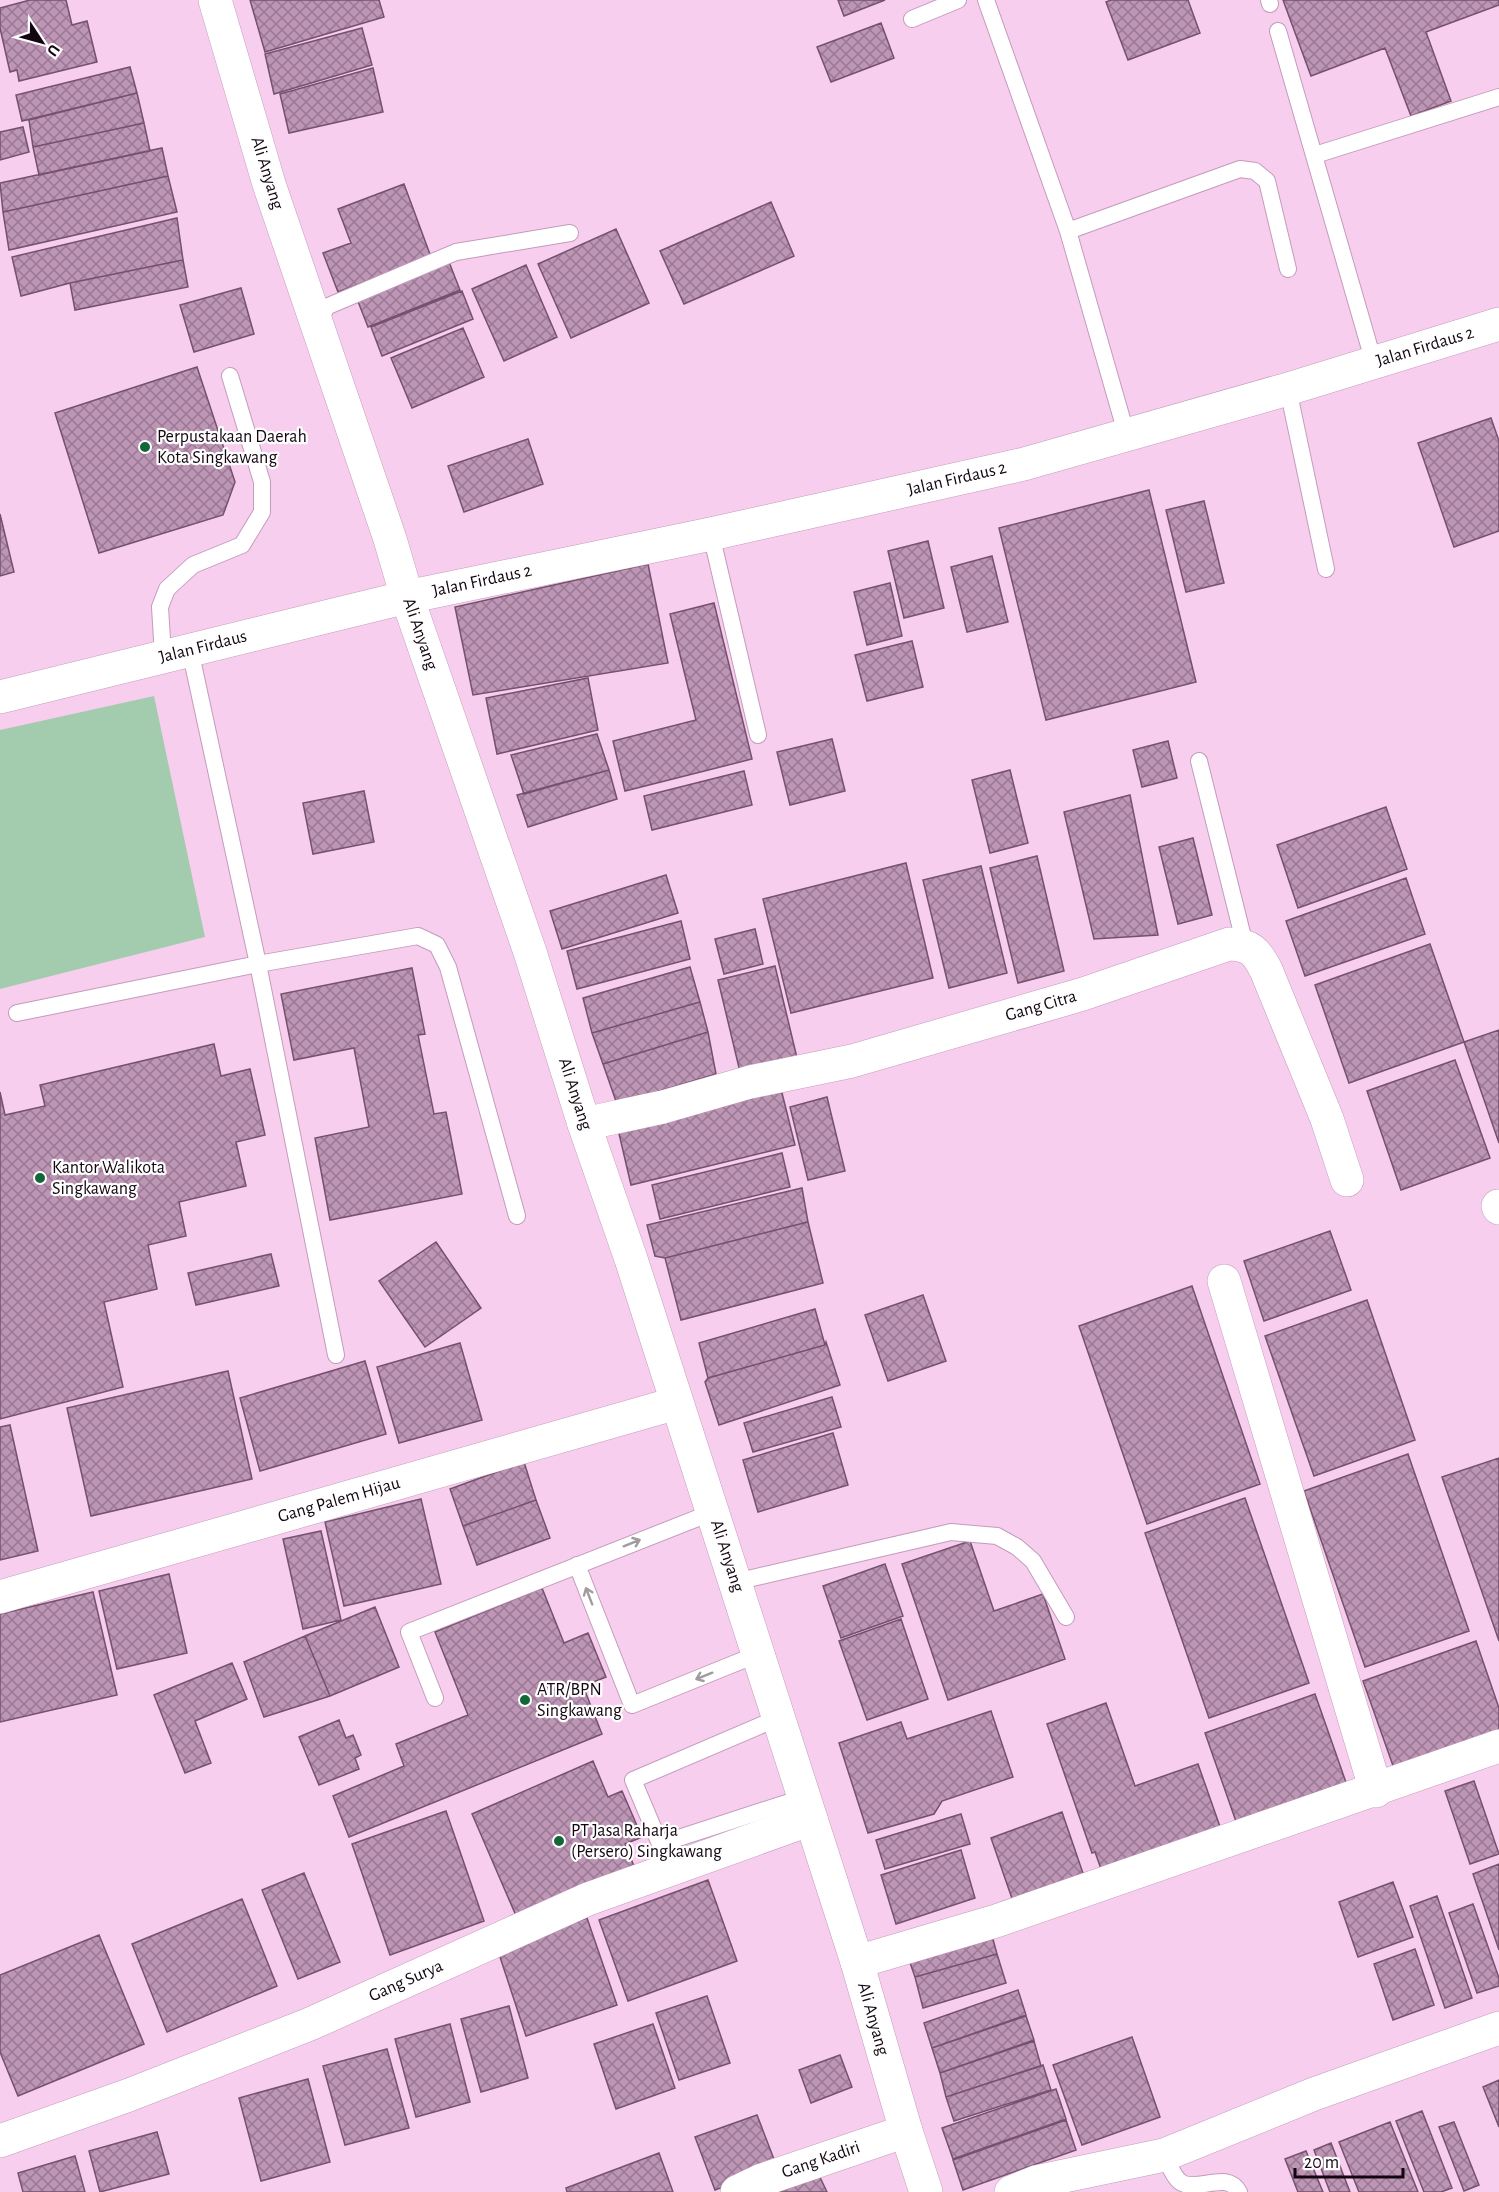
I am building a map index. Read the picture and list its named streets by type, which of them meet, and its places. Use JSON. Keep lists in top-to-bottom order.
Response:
{
  "streets": {
    "street": [
      "Ali Anyang",
      "Jalan Firdaus 2",
      "Jalan Firdaus",
      "Gang Citra",
      "Gang Palem Hijau",
      "Gang Surya",
      "Gang Kadiri"
    ]
  },
  "crossings": [
    ["Ali Anyang", "Jalan Firdaus 2"],
    ["Ali Anyang", "Jalan Firdaus"],
    ["Ali Anyang", "Gang Citra"],
    ["Ali Anyang", "Gang Palem Hijau"],
    ["Ali Anyang", "Gang Surya"],
    ["Ali Anyang", "Gang Kadiri"],
    ["Jalan Firdaus 2", "Jalan Firdaus"]
  ],
  "places": [
    "Perpustakaan Daerah Kota Singkawang",
    "Kantor Walikota Singkawang",
    "ATR/BPN Singkawang",
    "PT Jasa Raharja (Persero) Singkawang"
  ],
  "scale_bar": "20 m",
  "north": "bottom right"
}
